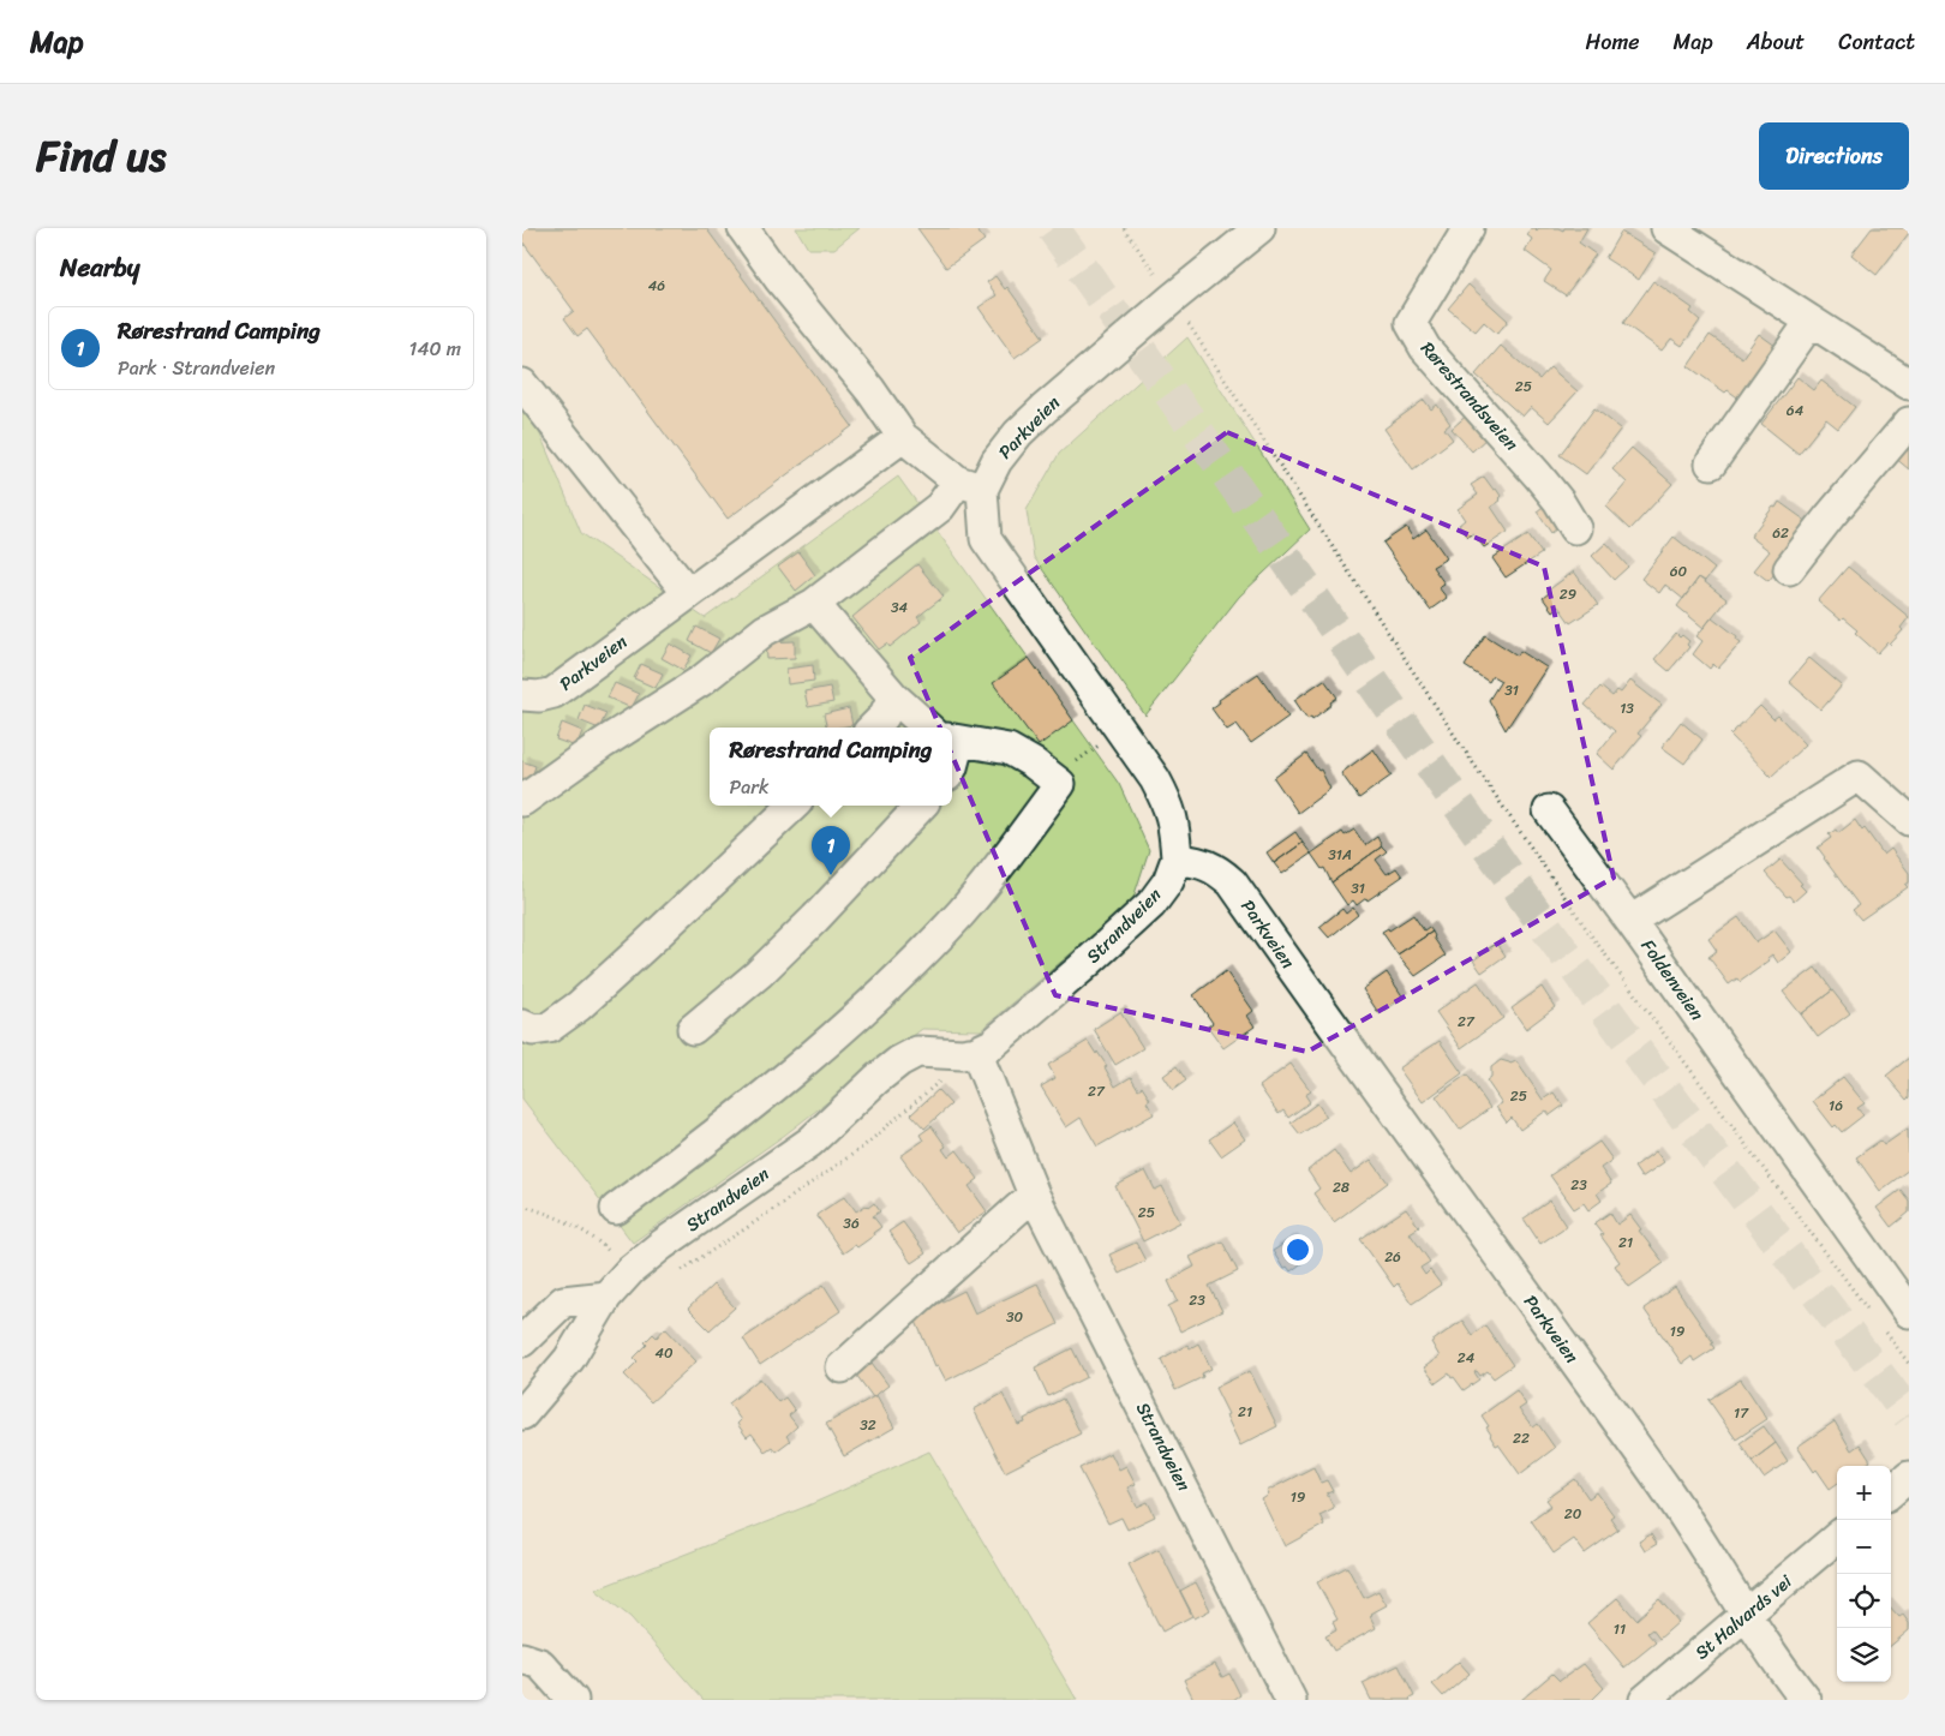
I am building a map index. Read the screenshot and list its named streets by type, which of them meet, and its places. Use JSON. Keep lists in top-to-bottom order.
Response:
{
  "streets": {
    "street": [
      "Rørestrandsveien",
      "Parkveien",
      "Strandveien",
      "Foldenveien",
      "St Halvards vei"
    ]
  },
  "crossings": [
    ["Parkveien", "Strandveien"],
    ["Parkveien", "St Halvards vei"]
  ],
  "house_numbers": [
    "46",
    "25",
    "64",
    "62",
    "60",
    "29",
    "34",
    "31",
    "13",
    "31A",
    "31",
    "27",
    "27",
    "25",
    "16",
    "23",
    "28",
    "25",
    "36",
    "21",
    "26",
    "23",
    "30",
    "19",
    "40",
    "24",
    "21",
    "17",
    "32",
    "22",
    "19",
    "20",
    "11"
  ],
  "page": {
    "header": "Map",
    "nav": [
      "Home",
      "Map",
      "About",
      "Contact"
    ],
    "title": "Find us",
    "buttons": "Directions",
    "heading": "Nearby",
    "list": [
      {
        "mark": "1",
        "name": "Rørestrand Camping",
        "note": "Park · Strandveien",
        "value": "140 m"
      }
    ],
    "popup": ["Rørestrand Camping", "Park"],
    "pins": "1",
    "map_buttons": ["+", "−"]
  }
}
